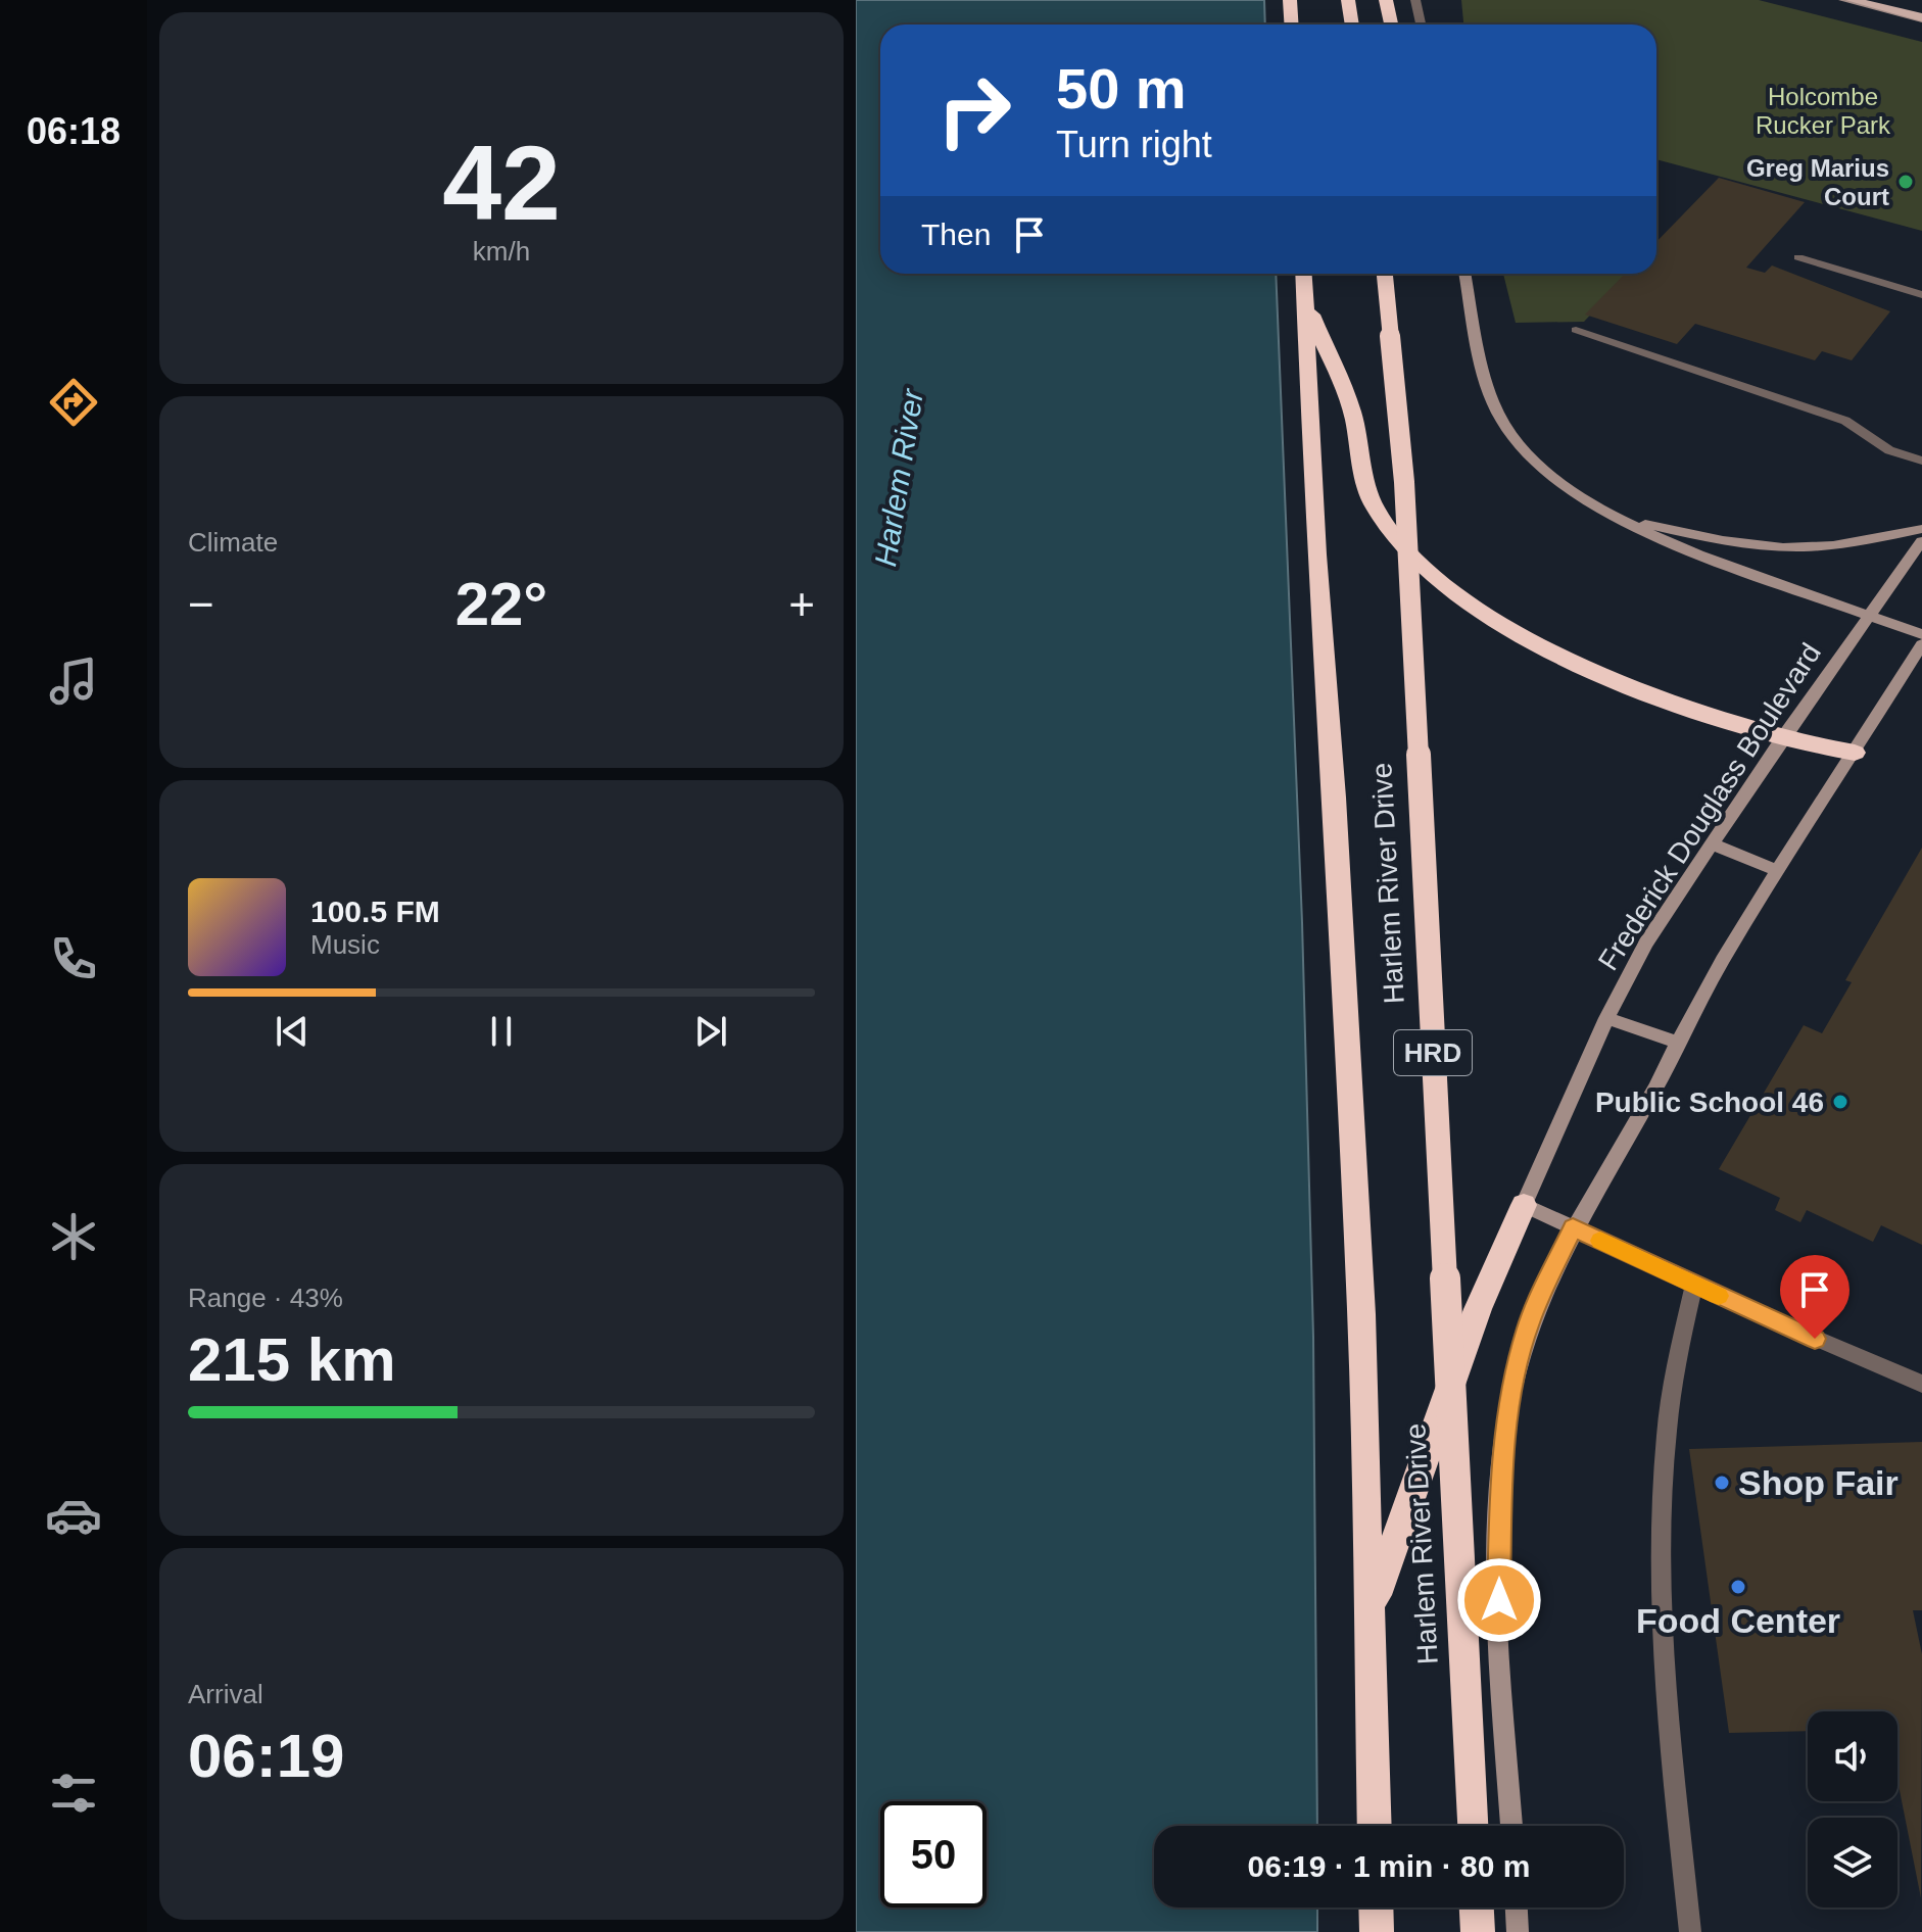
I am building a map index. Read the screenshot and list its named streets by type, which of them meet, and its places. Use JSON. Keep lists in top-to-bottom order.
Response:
{
  "streets": {
    "highway": ["Harlem River Drive", "HRD"],
    "main road": ["Frederick Douglass Boulevard"]
  },
  "water": ["Harlem River"],
  "parks": ["Holcombe Rucker Park"],
  "places": [
    "Greg Marius Court",
    "Public School 46",
    "Shop Fair",
    "Food Center"
  ],
  "page": {
    "tabs": "06:18",
    "tile": [
      ["42", "km/h"],
      "Climate",
      ["Range · 43%", "215 km"],
      ["Arrival", "06:19"]
    ],
    "turn": ["50 m", "Turn right"],
    "then": "Then",
    "heat": ["−", "22°", "+"],
    "song": ["100.5 FM", "Music"],
    "limit": "50",
    "trip": "06:19 · 1 min · 80 m"
  }
}
